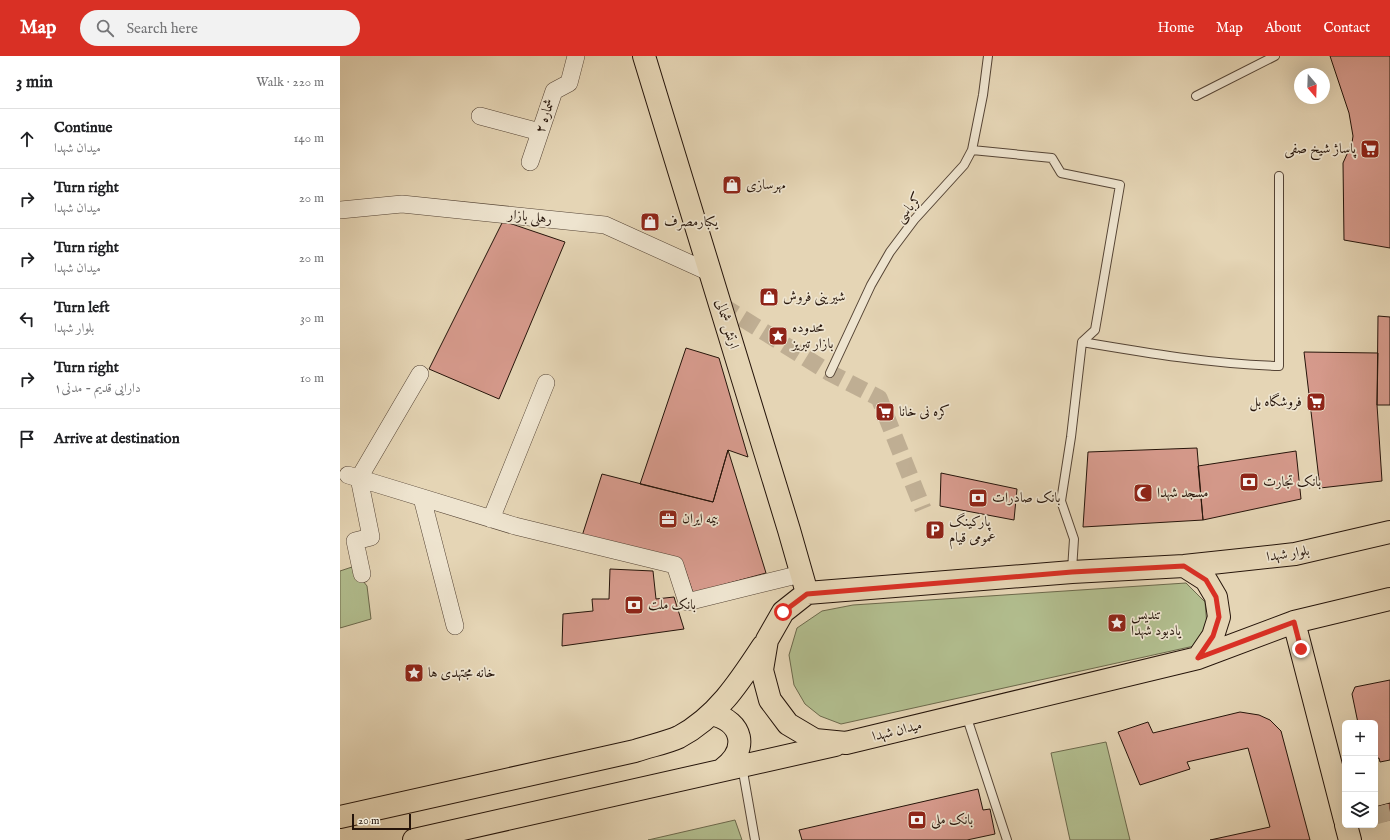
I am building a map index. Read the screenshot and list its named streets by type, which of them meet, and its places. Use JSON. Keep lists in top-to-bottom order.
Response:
{
  "streets": {
    "main road": ["ارتش شمالی", "بلوار شهدا", "میدان شهدا"],
    "street": ["شماره ۲", "رهلی بازار"],
    "lane": ["کرباسی"]
  },
  "crossings": [
    ["رهلی بازار", "ارتش شمالی"],
    ["ارتش شمالی", "میدان شهدا"]
  ],
  "places": {
    "supermarket": ["پاساژ شیخ صفی", "فروشگاه بل", "کره نی خانا"],
    "shop": ["مهرسازی", "یکبارمصرف", "شیرینی فروش"],
    "place": ["محدوده بازار تبریز", "تندیس یادبود شهدا", "خانه مجتهدی ها"],
    "bank": [
      "بانک تجارت",
      "بانک صادرات",
      "بانک ملت",
      "بانک ملی"
    ],
    "mosque": ["مسجد شهدا"],
    "office": ["بیمه ایران"],
    "parking": ["پارکینگ عمومی قیام"]
  },
  "scale_bar": "20 m",
  "north": "bottom",
  "page": {
    "header": "Map",
    "search": "Search here",
    "nav": [
      "Home",
      "Map",
      "About",
      "Contact"
    ],
    "heading": ["3 min", "Walk · 220 m"],
    "list": [
      ["Continue", "میدان شهدا", "140 m"],
      ["Turn right", "میدان شهدا", "20 m"],
      ["Turn right", "میدان شهدا", "20 m"],
      ["Turn left", "بلوار شهدا", "30 m"],
      ["Turn right", "دارایی قدیم - مدنی۱", "10 m"],
      "Arrive at destination"
    ],
    "map_buttons": ["+", "−"],
    "scale": "20 m"
  }
}
